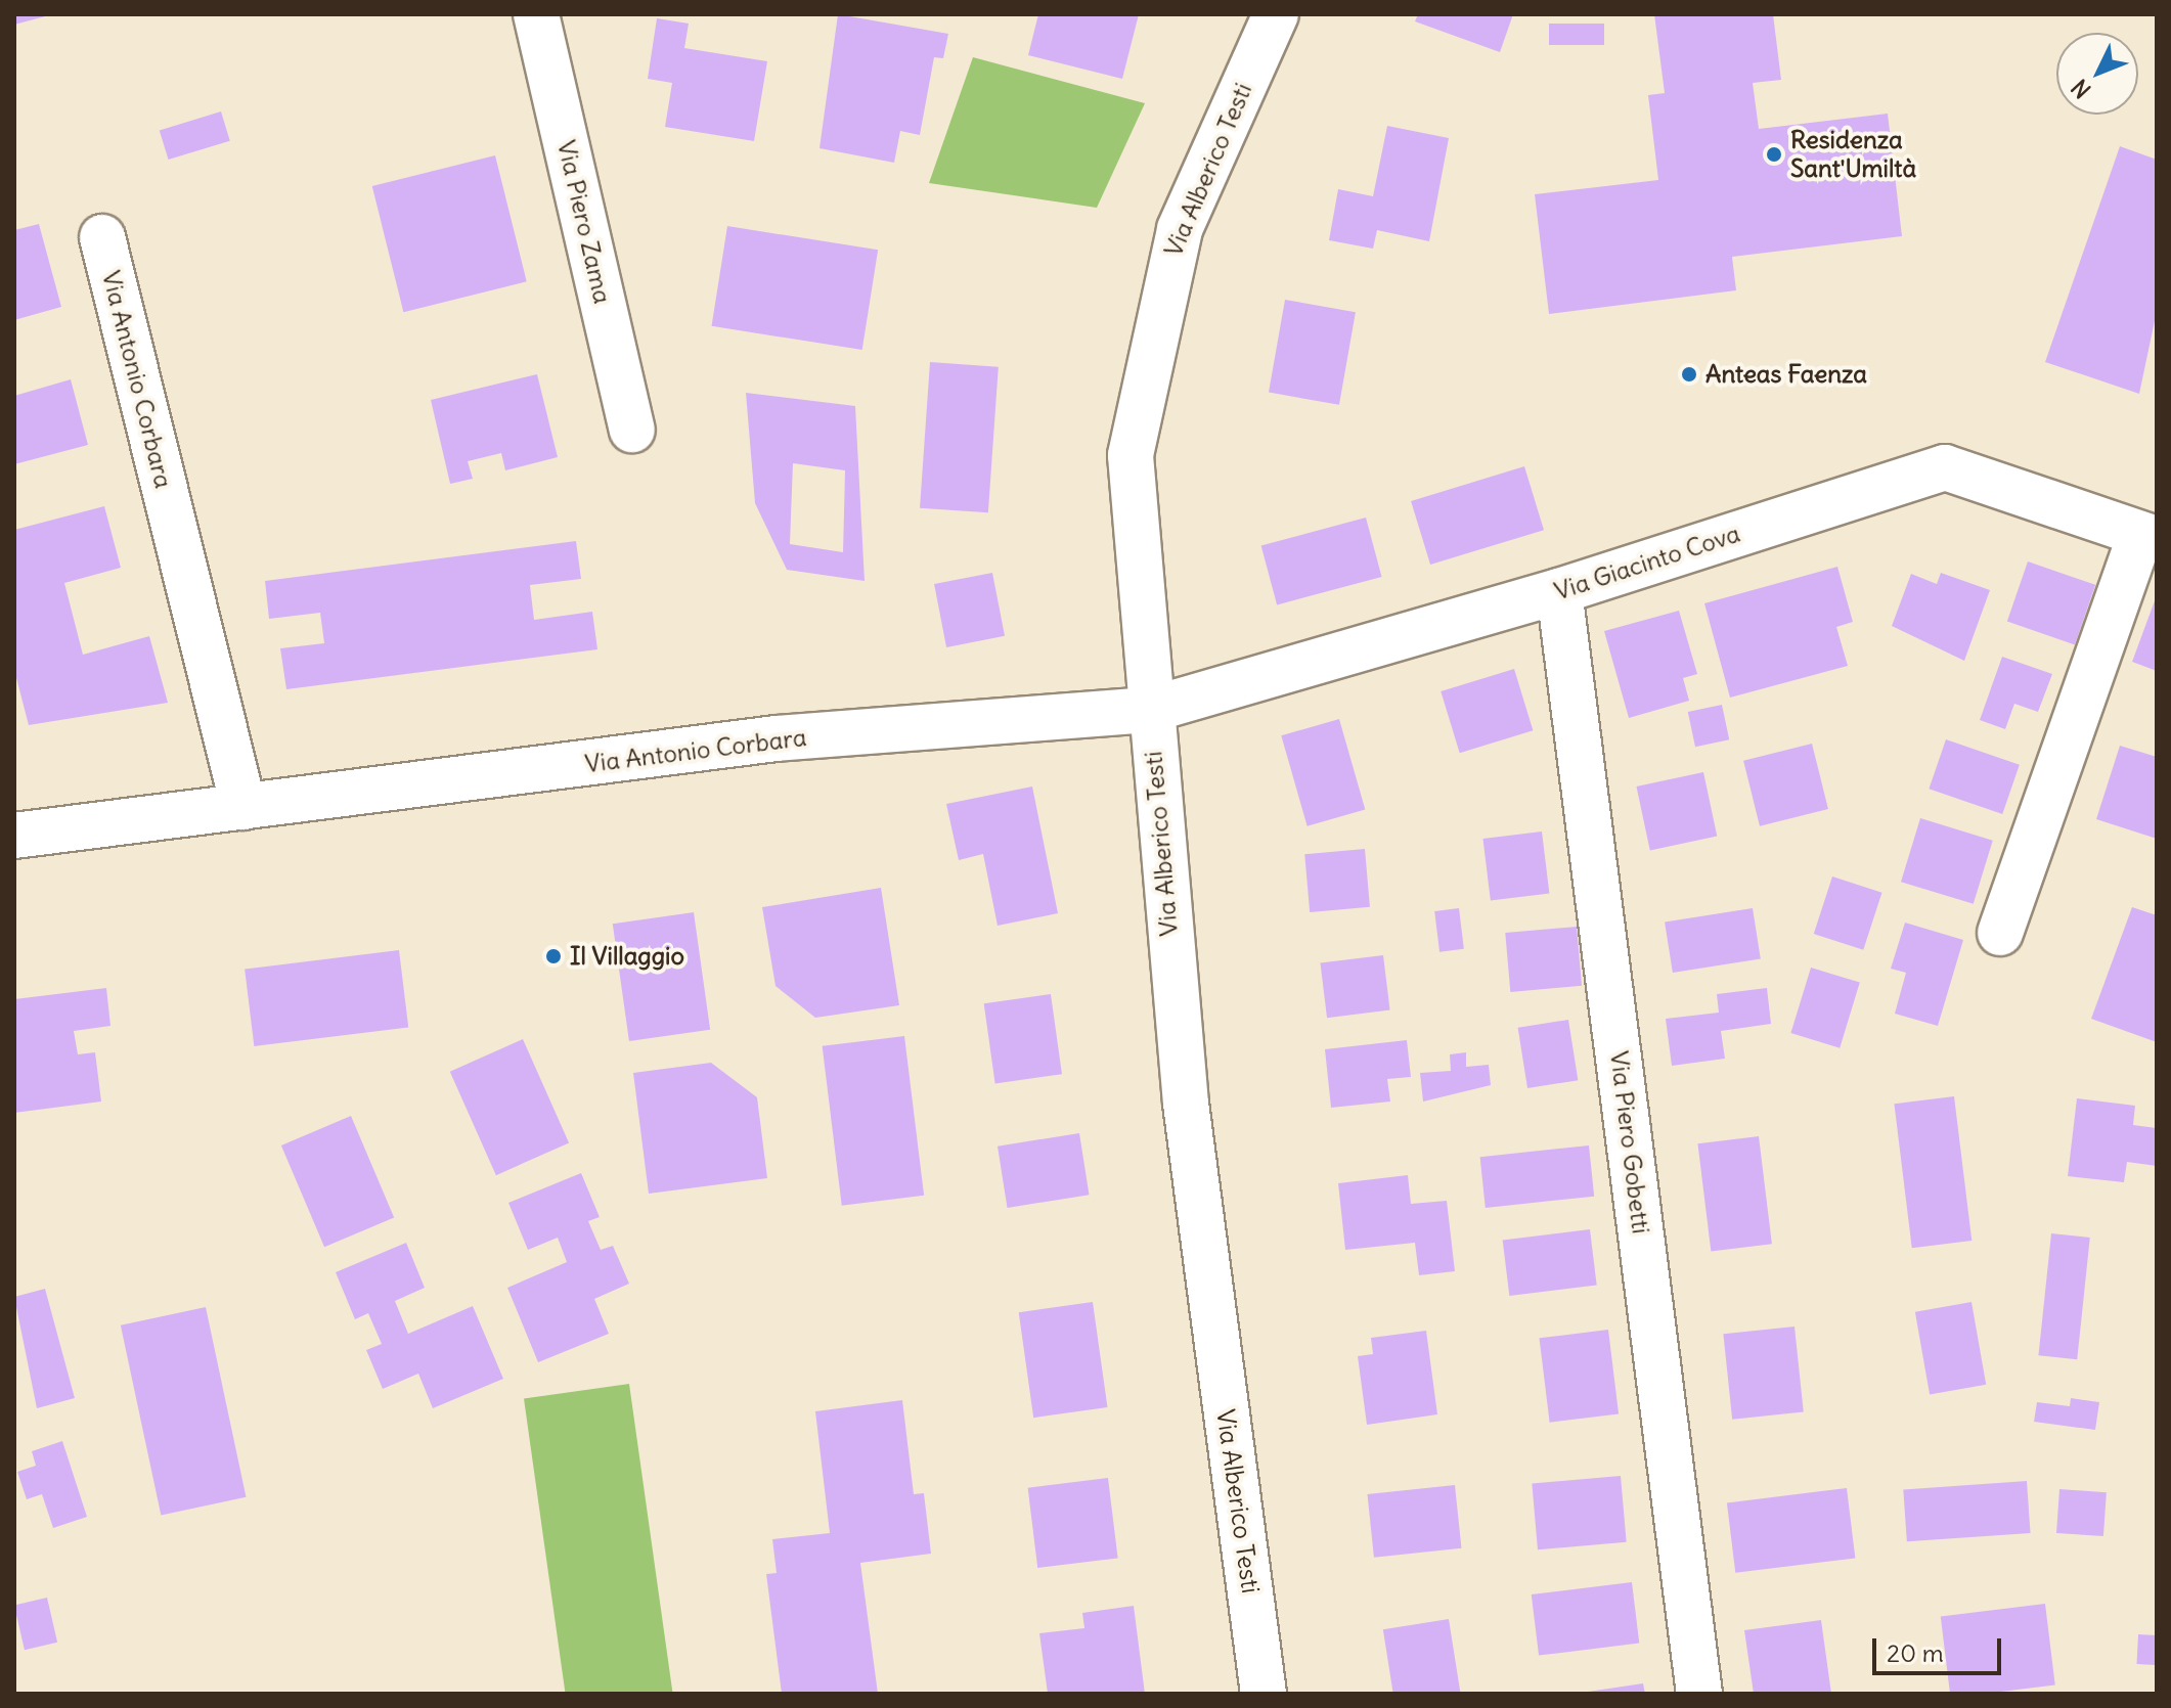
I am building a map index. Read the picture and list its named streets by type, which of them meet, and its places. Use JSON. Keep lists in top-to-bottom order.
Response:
{
  "streets": {
    "street": [
      "Via Alberico Testi",
      "Via Piero Zama",
      "Via Antonio Corbara",
      "Via Giacinto Cova",
      "Via Piero Gobetti"
    ]
  },
  "crossings": [
    ["Via Alberico Testi", "Via Antonio Corbara"],
    ["Via Alberico Testi", "Via Giacinto Cova"],
    ["Via Antonio Corbara", "Via Giacinto Cova"],
    ["Via Giacinto Cova", "Via Piero Gobetti"]
  ],
  "places": ["Residenza Sant'Umiltà", "Anteas Faenza", "Il Villaggio"],
  "scale_bar": "20 m",
  "north": "bottom left"
}
